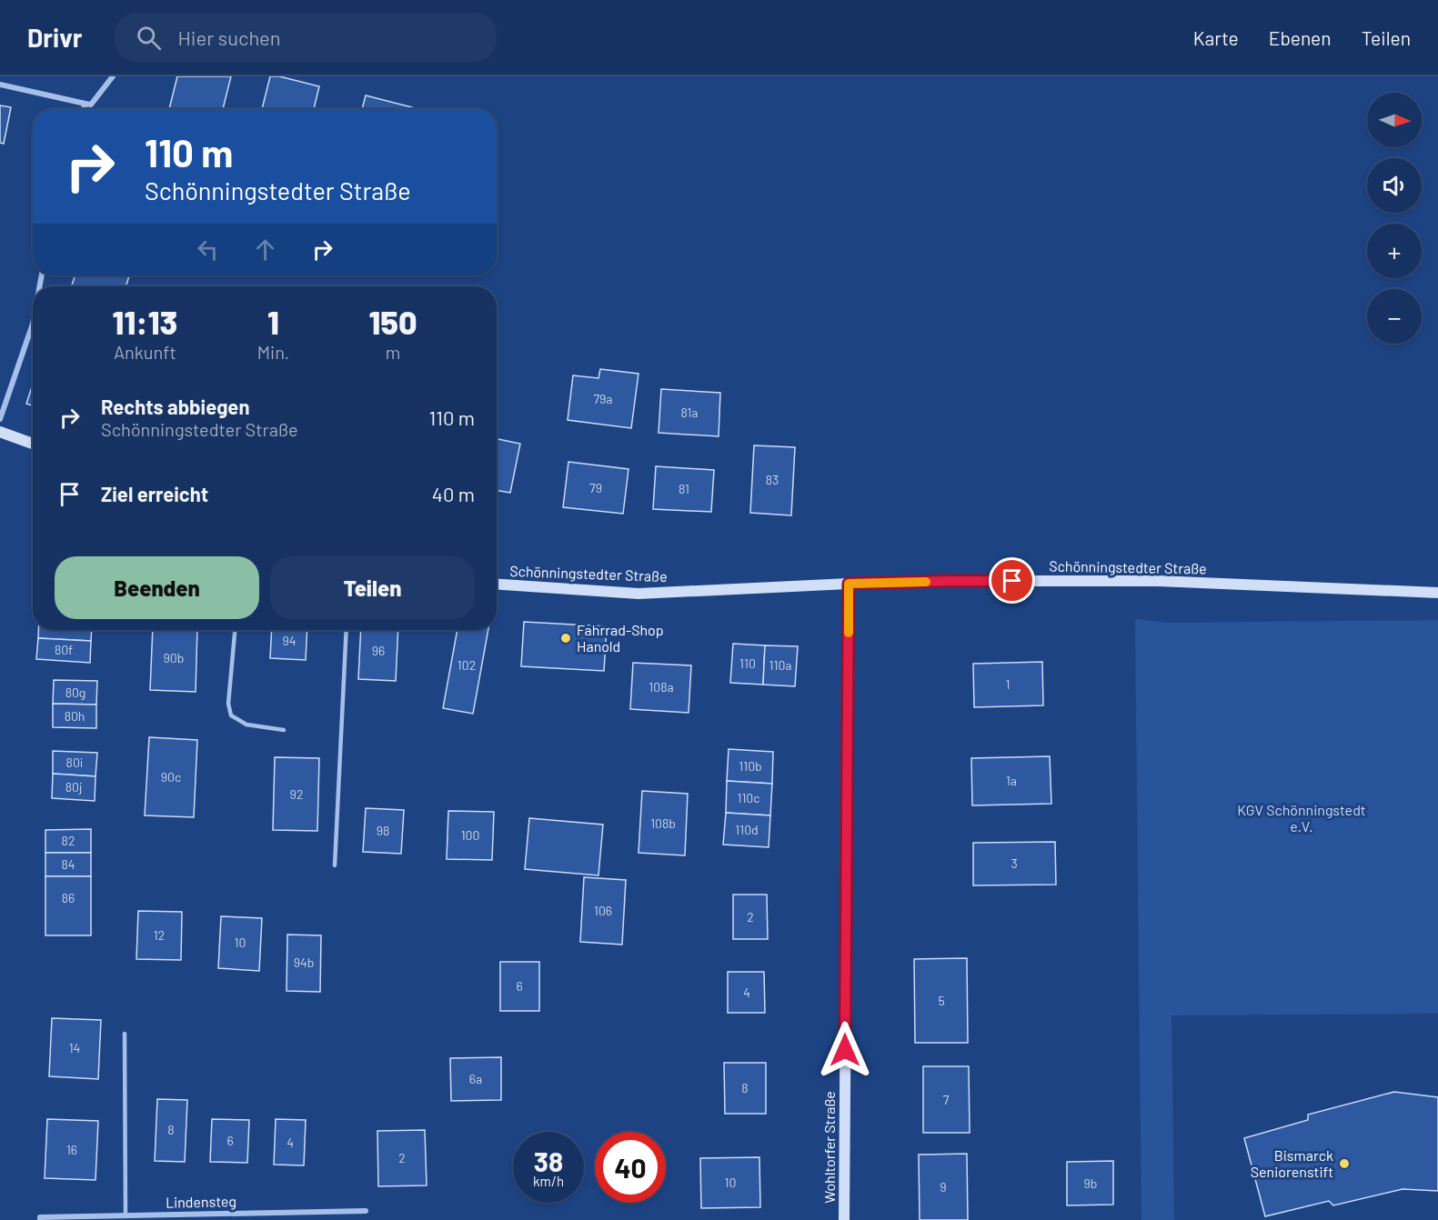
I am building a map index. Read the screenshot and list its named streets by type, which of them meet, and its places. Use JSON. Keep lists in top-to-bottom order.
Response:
{
  "streets": {
    "main road": ["Schönningstedter Straße", "Wohltorfer Straße"],
    "street": ["Lindensteg"]
  },
  "crossings": [
    ["Schönningstedter Straße", "Wohltorfer Straße"]
  ],
  "parks": ["KGV Schönningstedt e.V."],
  "places": ["Fahrrad-Shop Hanold", "Bismarck Seniorenstift"],
  "house_numbers": [
    "79a",
    "81a",
    "83",
    "79",
    "81",
    "94",
    "80f",
    "96",
    "90b",
    "110",
    "102",
    "110a",
    "1",
    "108a",
    "80g",
    "80h",
    "80i",
    "110b",
    "90c",
    "1a",
    "80j",
    "92",
    "110c",
    "108b",
    "110d",
    "98",
    "100",
    "82",
    "3",
    "84",
    "86",
    "106",
    "2",
    "12",
    "10",
    "94b",
    "6",
    "4",
    "5",
    "14",
    "6a",
    "8",
    "7",
    "8",
    "6",
    "4",
    "16",
    "2",
    "10",
    "9b",
    "9"
  ],
  "north": "right",
  "page": {
    "header": "Drivr",
    "search": "Hier suchen",
    "nav": ["Karte", "Ebenen", "Teilen"],
    "map_buttons": ["+", "−"],
    "turn": ["110 m", "Schönningstedter Straße"],
    "eta": [
      "11:13",
      "Ankunft",
      "1",
      "Min.",
      "150",
      "m"
    ],
    "list": [
      {
        "name": "Rechts abbiegen",
        "note": "Schönningstedter Straße",
        "value": "110 m"
      },
      {
        "name": "Ziel erreicht",
        "value": "40 m"
      }
    ],
    "buttons": ["Beenden", "Teilen"],
    "speed": "38 km/h",
    "limit": "40"
  }
}
